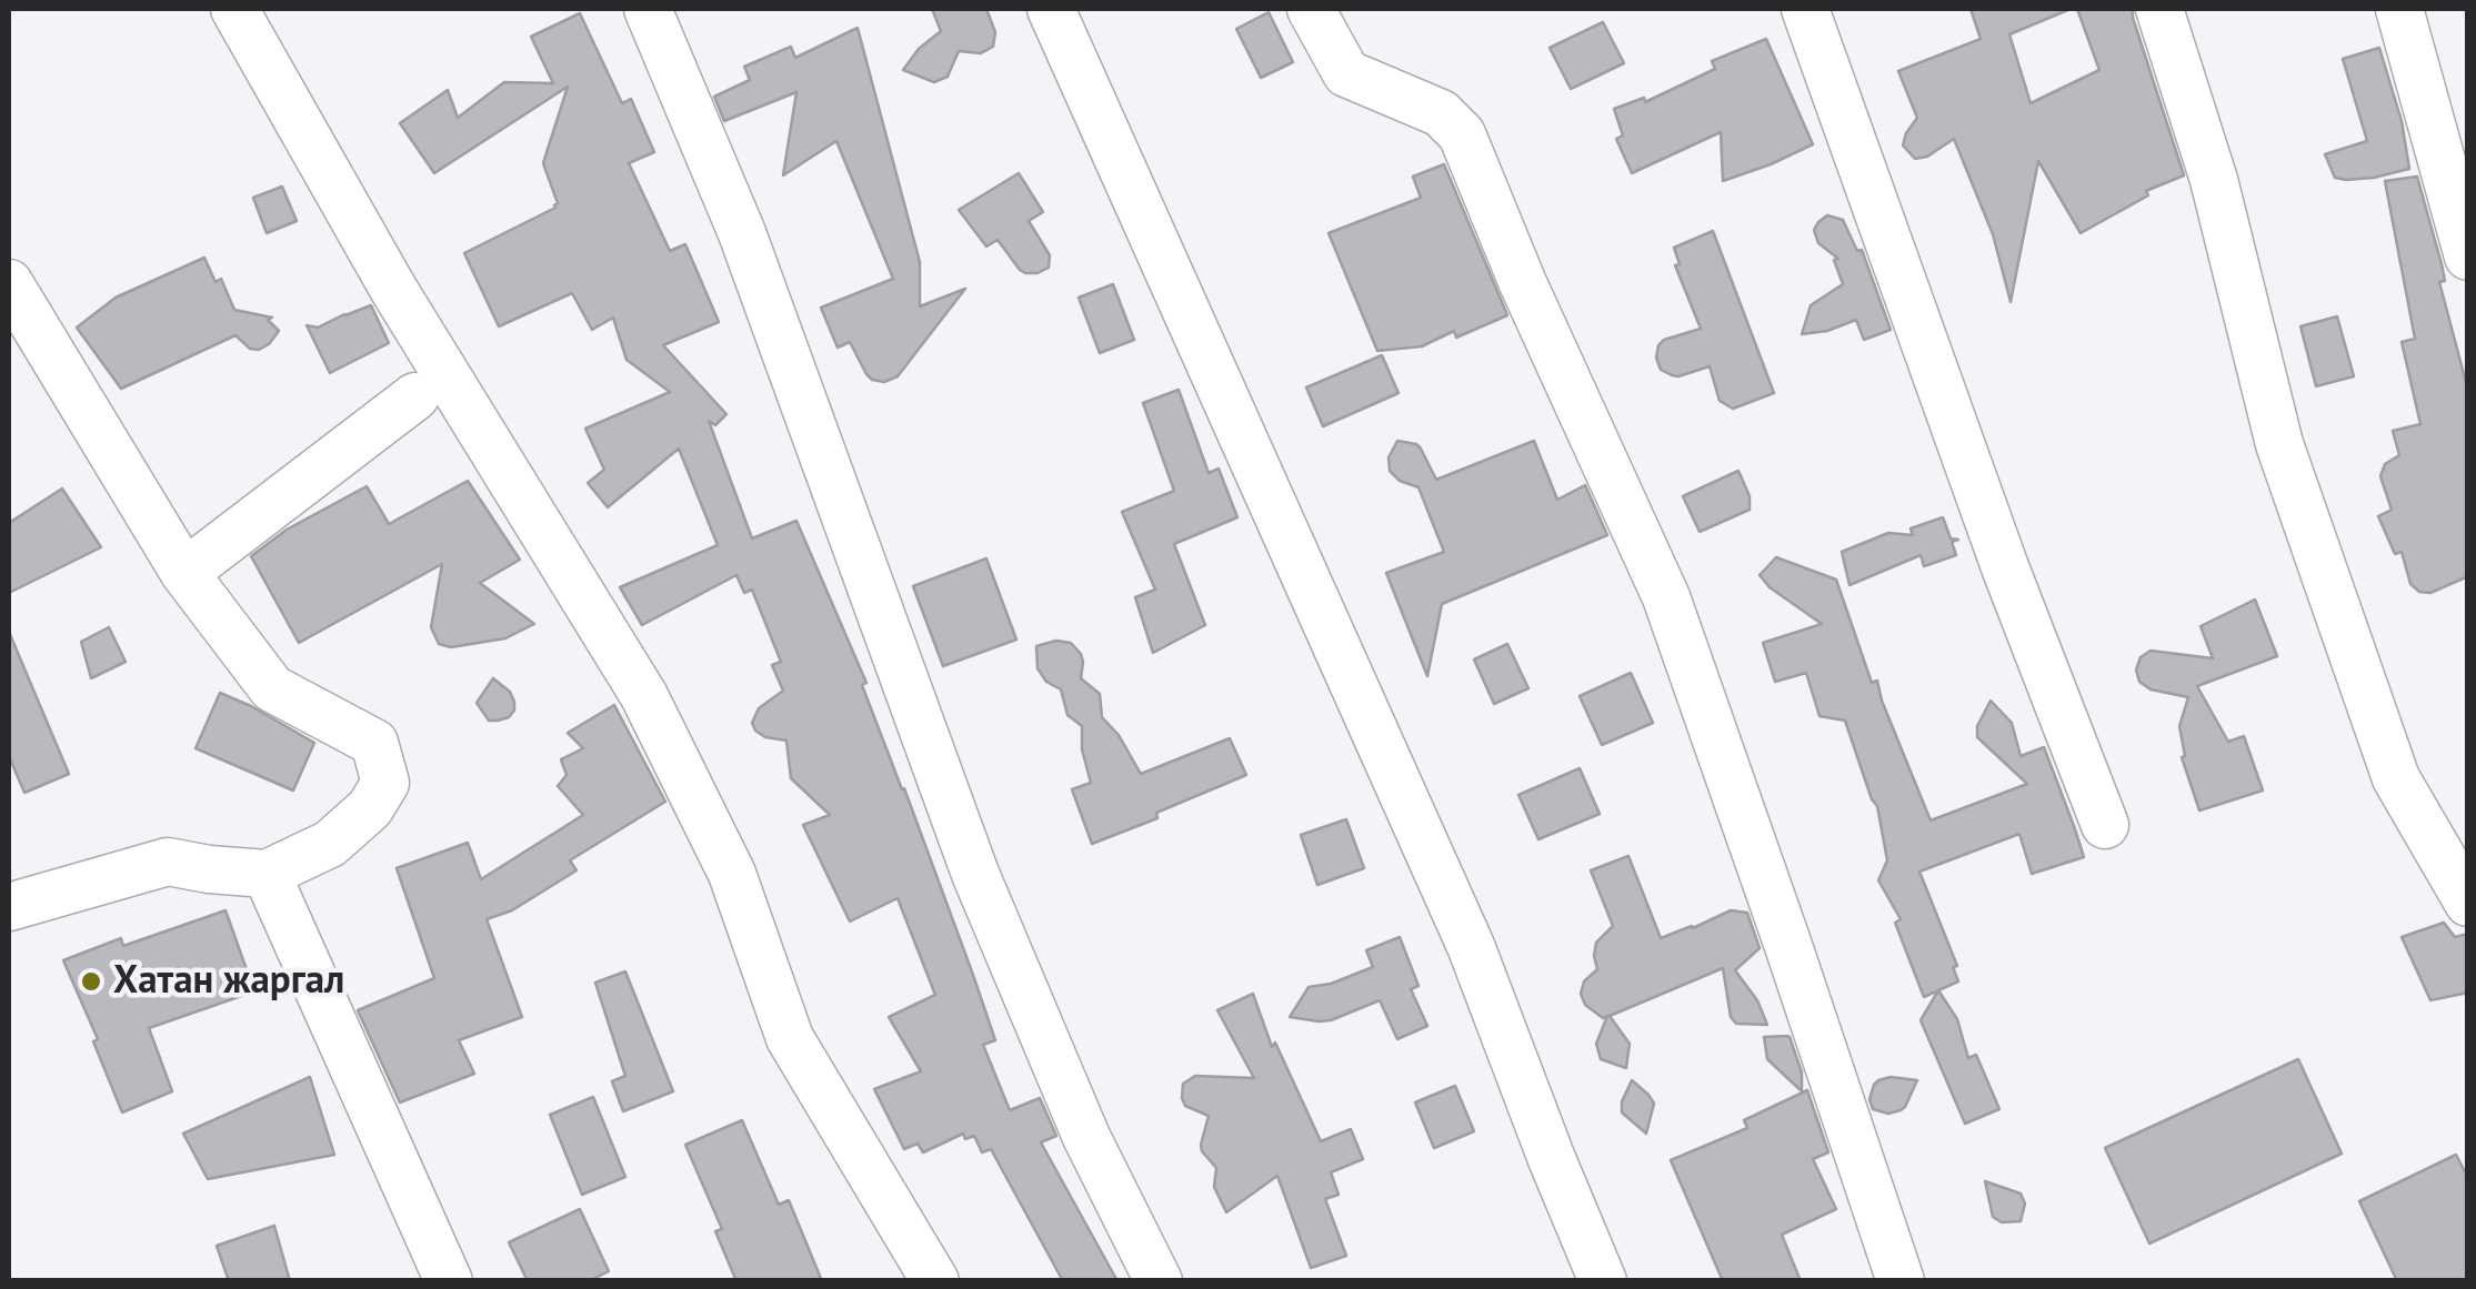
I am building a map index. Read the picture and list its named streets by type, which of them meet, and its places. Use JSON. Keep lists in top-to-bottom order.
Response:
{
  "places": ["Хатан жаргал"]
}
